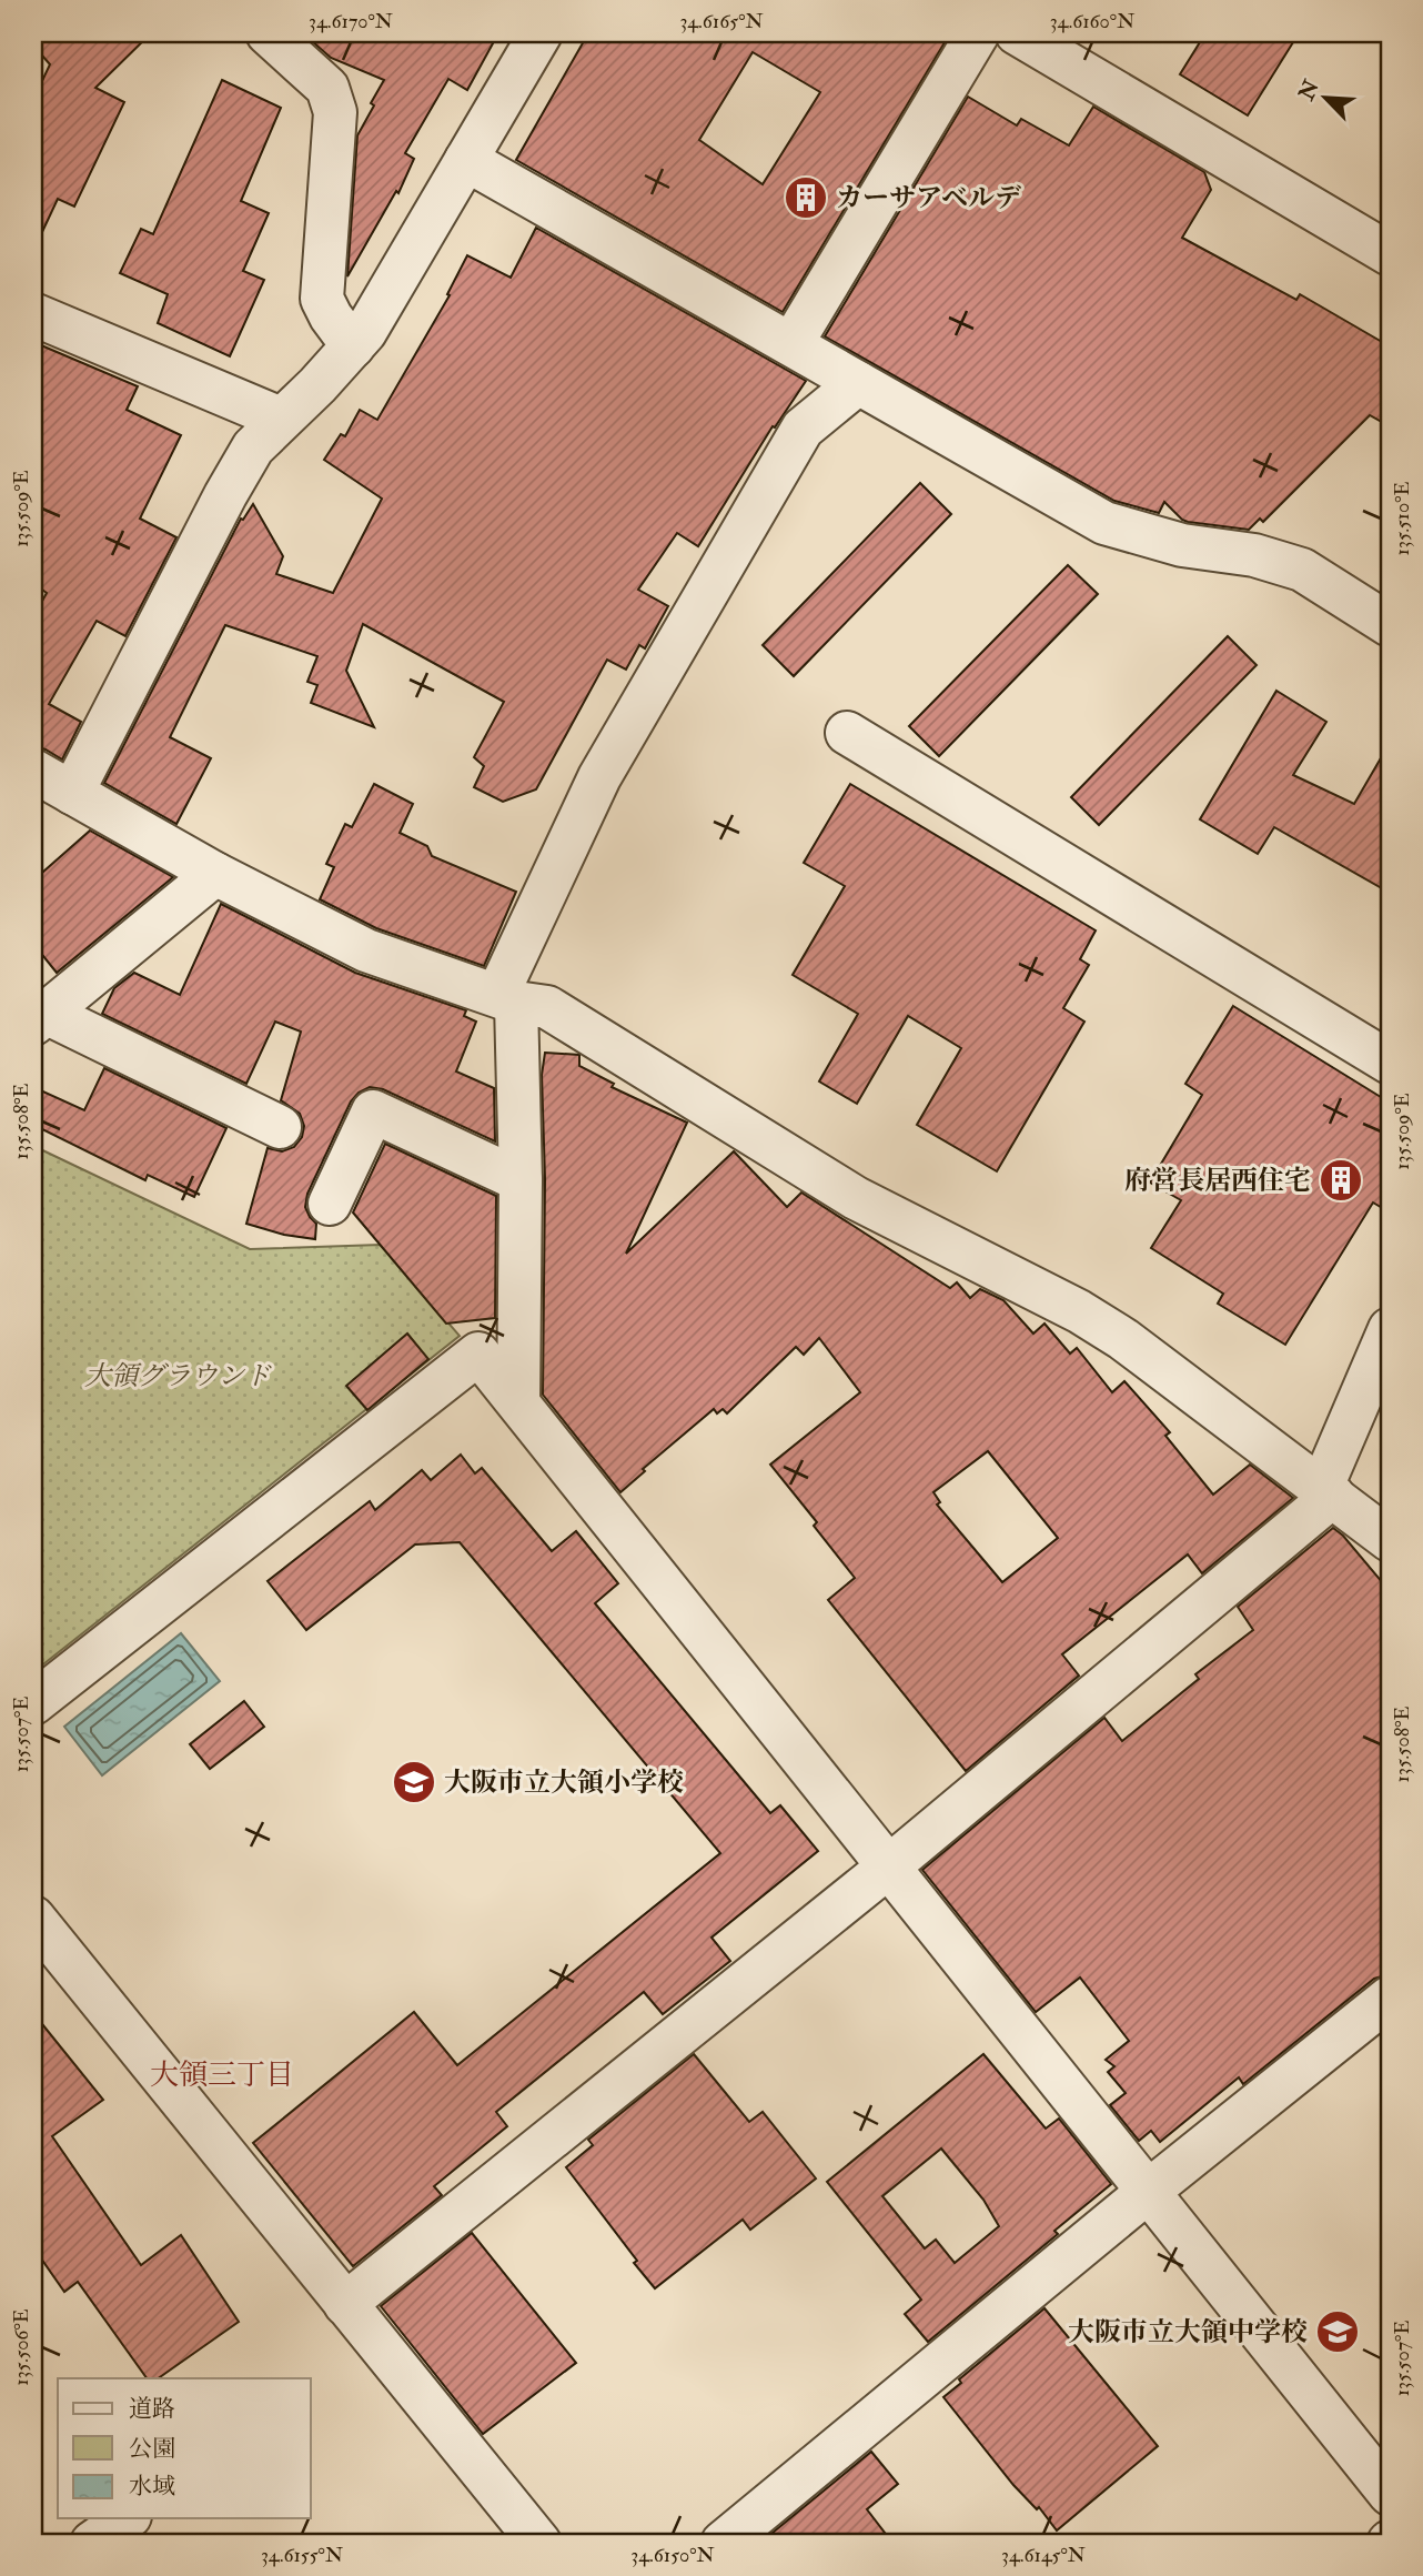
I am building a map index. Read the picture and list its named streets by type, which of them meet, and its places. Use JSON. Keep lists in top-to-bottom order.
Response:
{
  "districts": ["大領三丁目"],
  "parks": ["大領グラウンド"],
  "places": {
    "building": ["カーサアベルデ", "府営長居西住宅"],
    "school or university": ["大阪市立大領小学校", "大阪市立大領中学校"]
  },
  "legend": ["道路", "公園", "水域"],
  "north": "top left",
  "coordinates": [
    "34.6170°N",
    "34.6165°N",
    "34.6160°N",
    "135.509°E",
    "135.510°E",
    "135.508°E",
    "135.507°E",
    "135.506°E",
    "34.6155°N",
    "34.6150°N",
    "34.6145°N"
  ]
}
